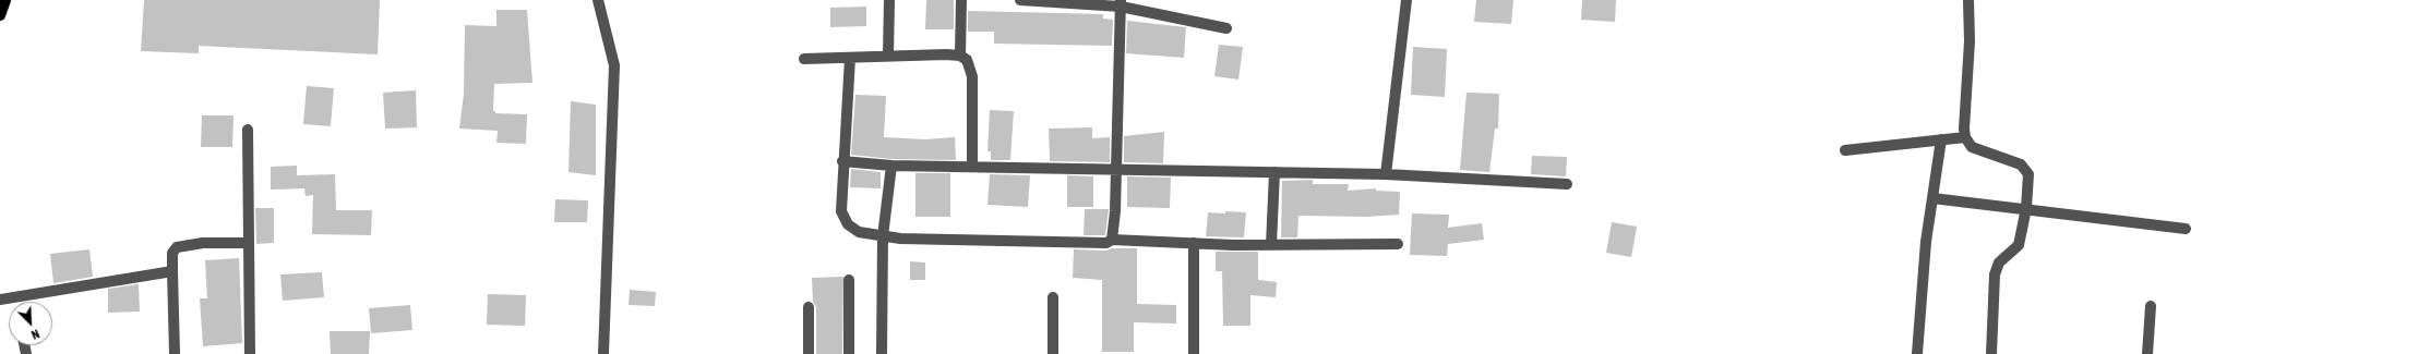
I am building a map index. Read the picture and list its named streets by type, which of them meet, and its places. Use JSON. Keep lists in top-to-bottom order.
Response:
{
  "north": "bottom right"
}
